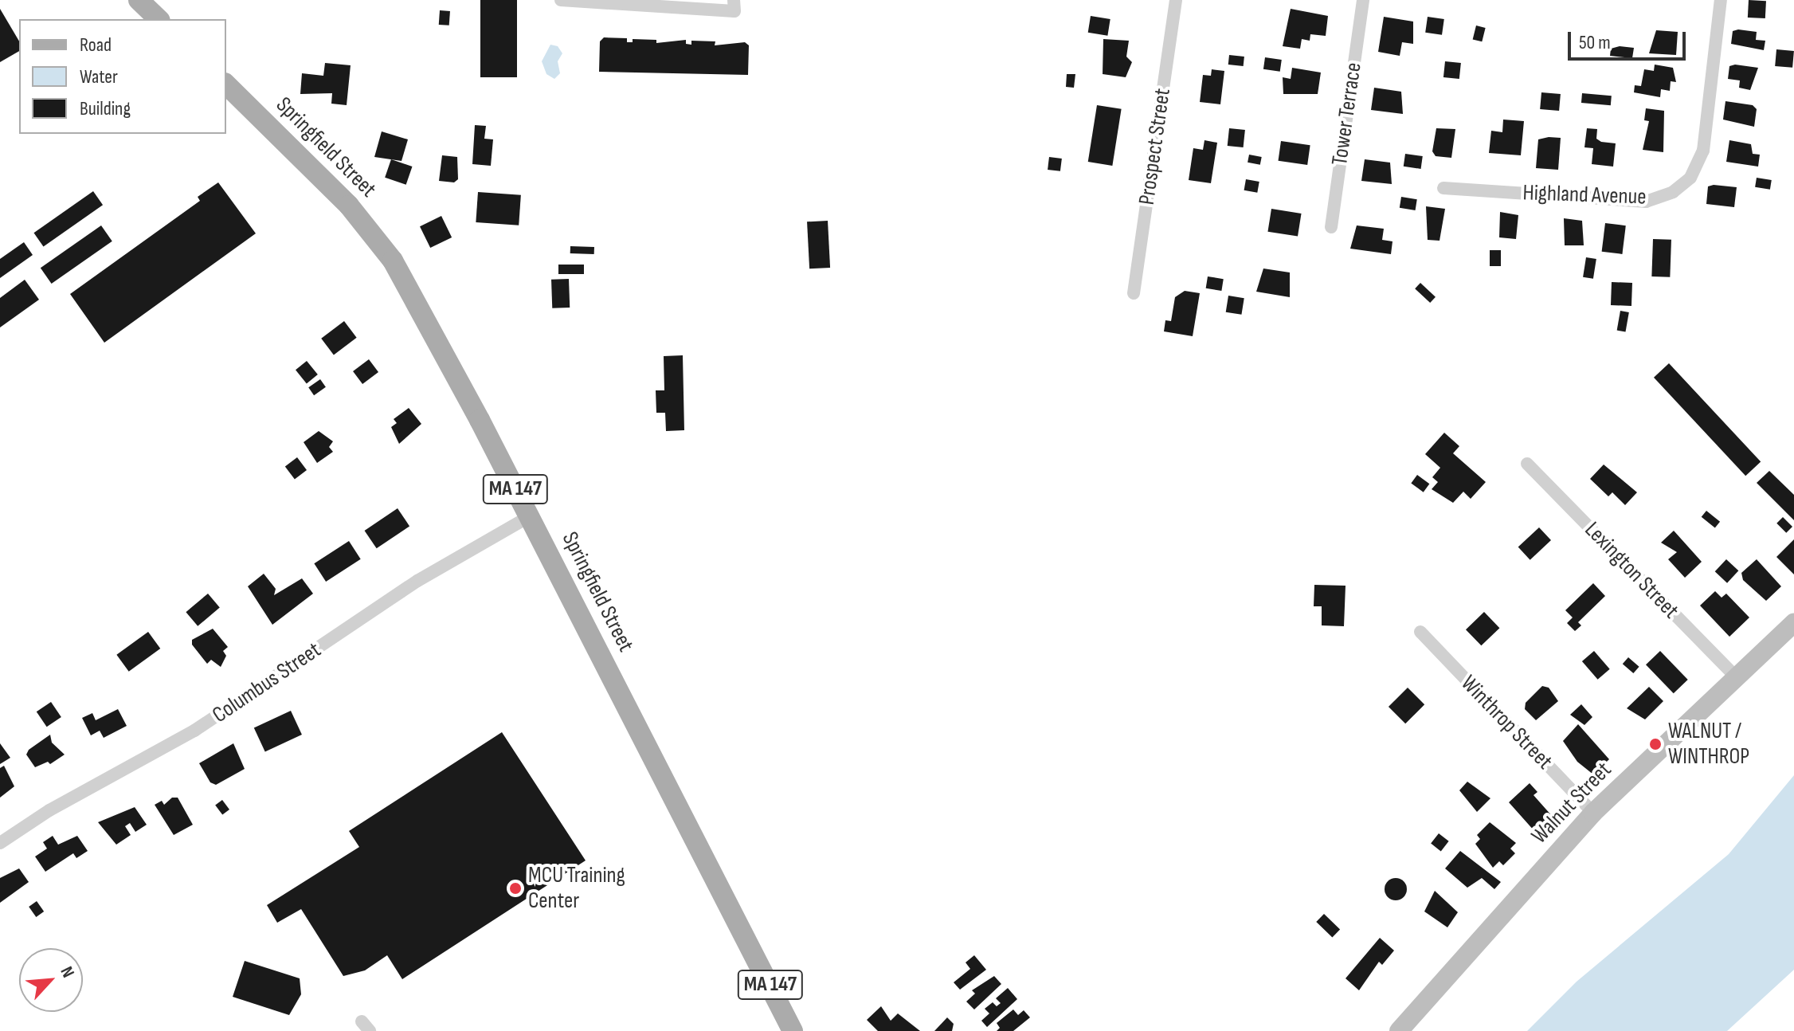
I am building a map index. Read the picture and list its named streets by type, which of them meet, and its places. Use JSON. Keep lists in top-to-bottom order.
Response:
{
  "streets": {
    "main road": ["Springfield Street", "MA 147", "Walnut Street"],
    "street": [
      "Tower Terrace",
      "Prospect Street",
      "Highland Avenue",
      "Lexington Street",
      "Columbus Street",
      "Winthrop Street"
    ]
  },
  "crossings": [
    ["Springfield Street", "Columbus Street"],
    ["Lexington Street", "Walnut Street"],
    ["Winthrop Street", "Walnut Street"]
  ],
  "places": ["WALNUT / WINTHROP", "MCU Training Center"],
  "legend": ["Road", "Water", "Building"],
  "scale_bar": "50 m",
  "north": "top right"
}
